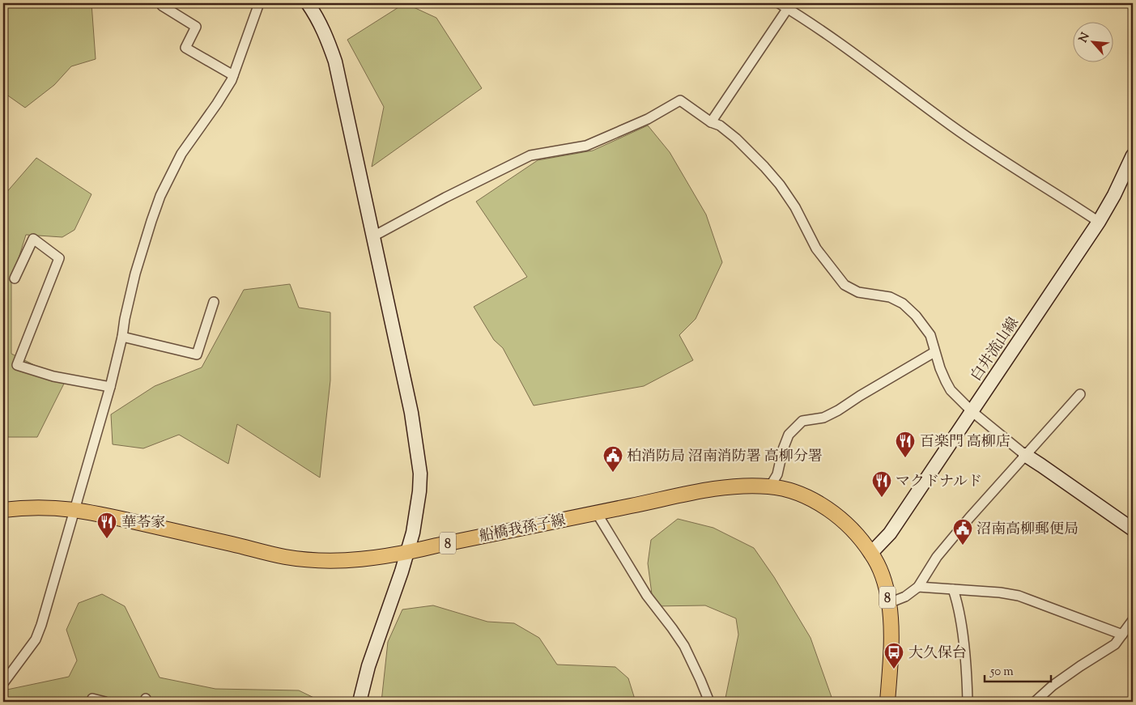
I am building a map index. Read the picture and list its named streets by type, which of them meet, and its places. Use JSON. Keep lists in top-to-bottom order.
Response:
{
  "streets": {
    "main road": ["船橋我孫子線", "8"],
    "street": ["白井流山線"]
  },
  "crossings": [
    ["白井流山線", "船橋我孫子線"]
  ],
  "places": {
    "restaurant": ["百楽門 高柳店", "マクドナルド", "華苓家"],
    "public building": ["柏消防局 沼南消防署 高柳分署", "沼南高柳郵便局"],
    "bus stop": ["大久保台"]
  },
  "scale_bar": "50 m",
  "north": "top left"
}
